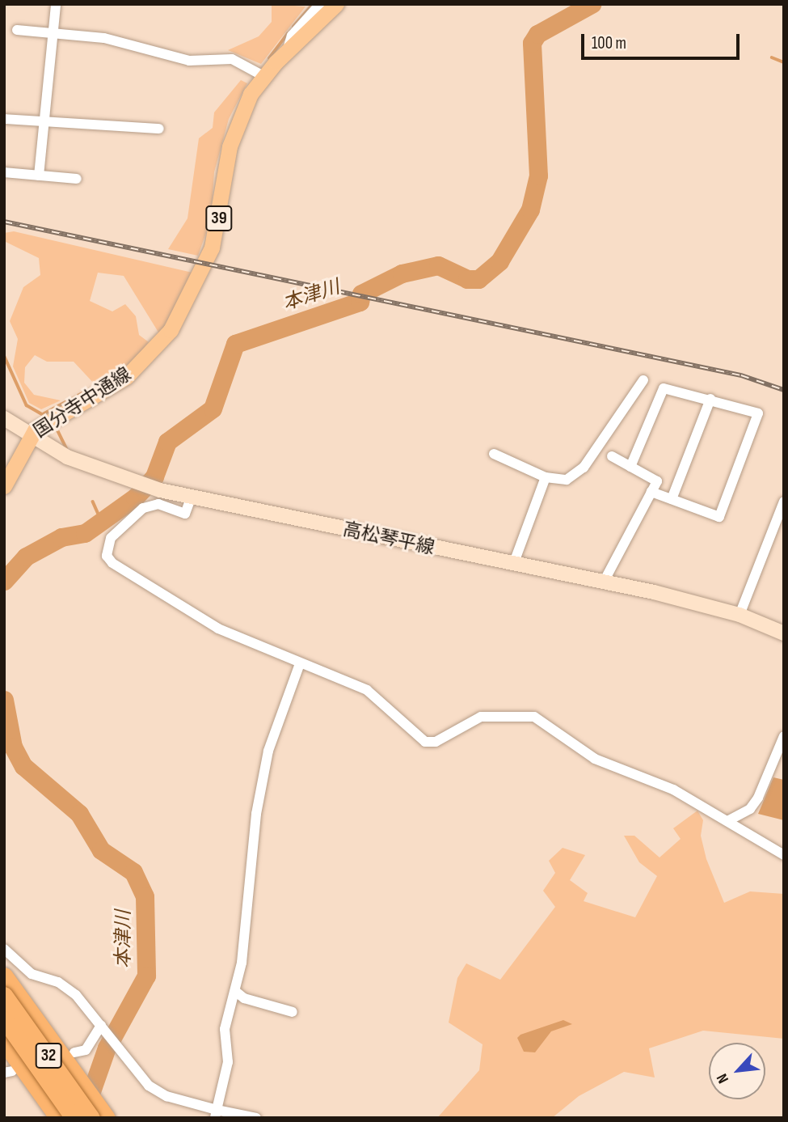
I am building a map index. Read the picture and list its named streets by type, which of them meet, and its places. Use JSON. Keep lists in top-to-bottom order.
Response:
{
  "streets": {
    "highway": ["32"],
    "main road": ["39", "国分寺中通線", "高松琴平線"]
  },
  "crossings": [
    ["国分寺中通線", "高松琴平線"]
  ],
  "water": ["本津川"],
  "scale_bar": "100 m",
  "north": "bottom left"
}
